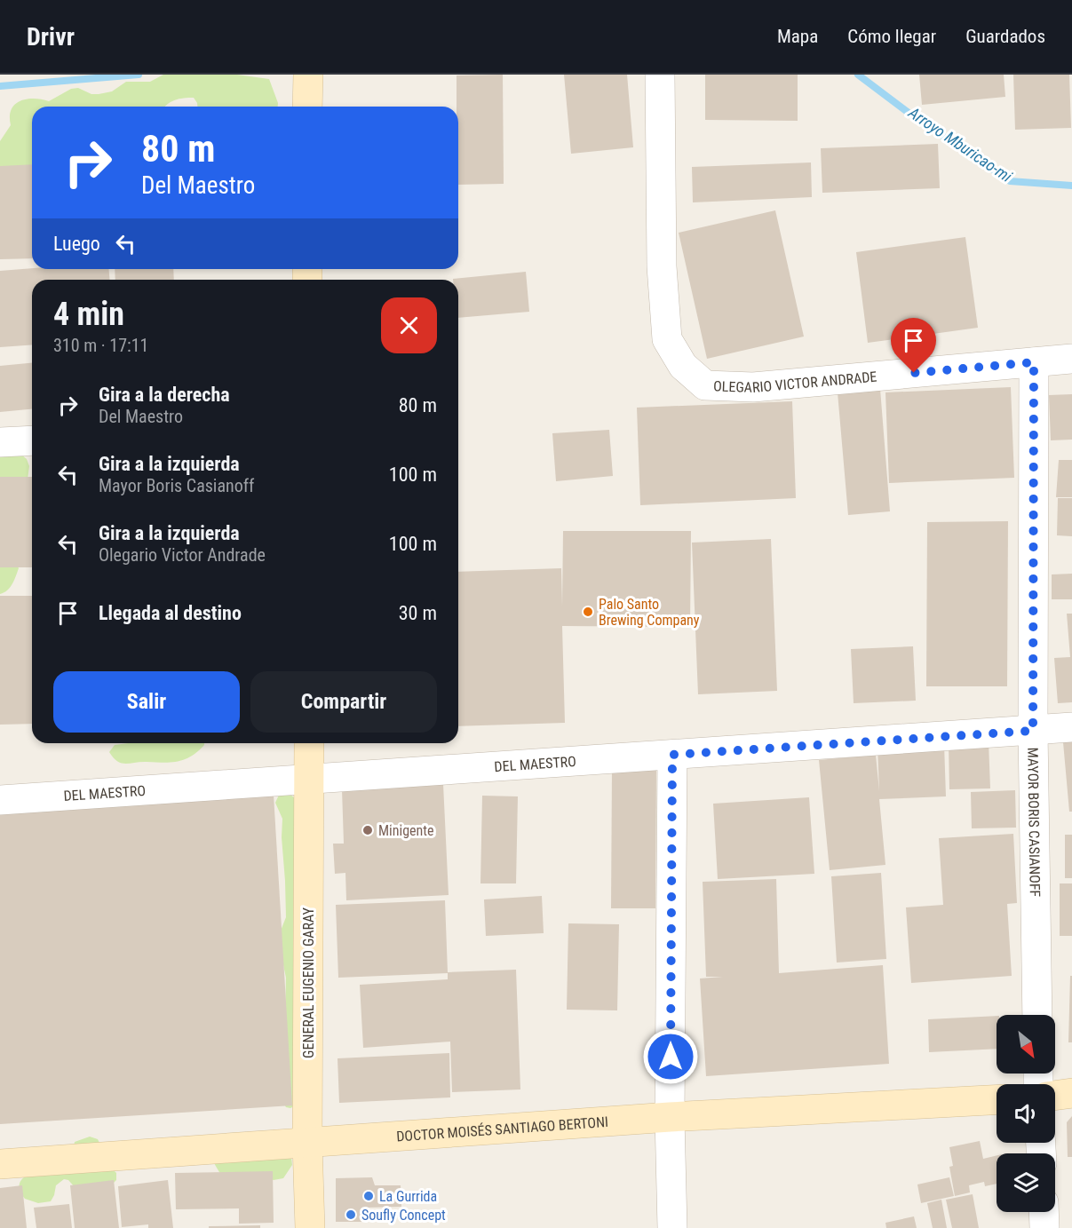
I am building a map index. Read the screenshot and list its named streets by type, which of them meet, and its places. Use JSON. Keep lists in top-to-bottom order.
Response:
{
  "streets": {
    "street": [
      "OLEGARIO VICTOR ANDRADE",
      "DEL MAESTRO",
      "MAYOR BORIS CASIANOFF",
      "GENERAL EUGENIO GARAY",
      "DOCTOR MOISÉS SANTIAGO BERTONI"
    ]
  },
  "crossings": [
    ["OLEGARIO VICTOR ANDRADE", "MAYOR BORIS CASIANOFF"],
    ["DEL MAESTRO", "MAYOR BORIS CASIANOFF"],
    ["DEL MAESTRO", "GENERAL EUGENIO GARAY"],
    ["GENERAL EUGENIO GARAY", "DOCTOR MOISÉS SANTIAGO BERTONI"]
  ],
  "water": ["Arroyo Mburicao-mi"],
  "places": [
    "Palo Santo Brewing Company",
    "Minigente",
    "La Gurrida",
    "Soufly Concept"
  ],
  "north": "bottom right",
  "page": {
    "header": "Drivr",
    "nav": ["Mapa", "Cómo llegar", "Guardados"],
    "turn": ["80 m", "Del Maestro"],
    "then": "Luego",
    "heading": ["4 min", "310 m · 17:11"],
    "list": [
      {
        "name": "Gira a la derecha",
        "note": "Del Maestro",
        "value": "80 m"
      },
      {
        "name": "Gira a la izquierda",
        "note": "Mayor Boris Casianoff",
        "value": "100 m"
      },
      {
        "name": "Gira a la izquierda",
        "note": "Olegario Victor Andrade",
        "value": "100 m"
      },
      {
        "name": "Llegada al destino",
        "value": "30 m"
      }
    ],
    "buttons": ["Salir", "Compartir"]
  }
}
